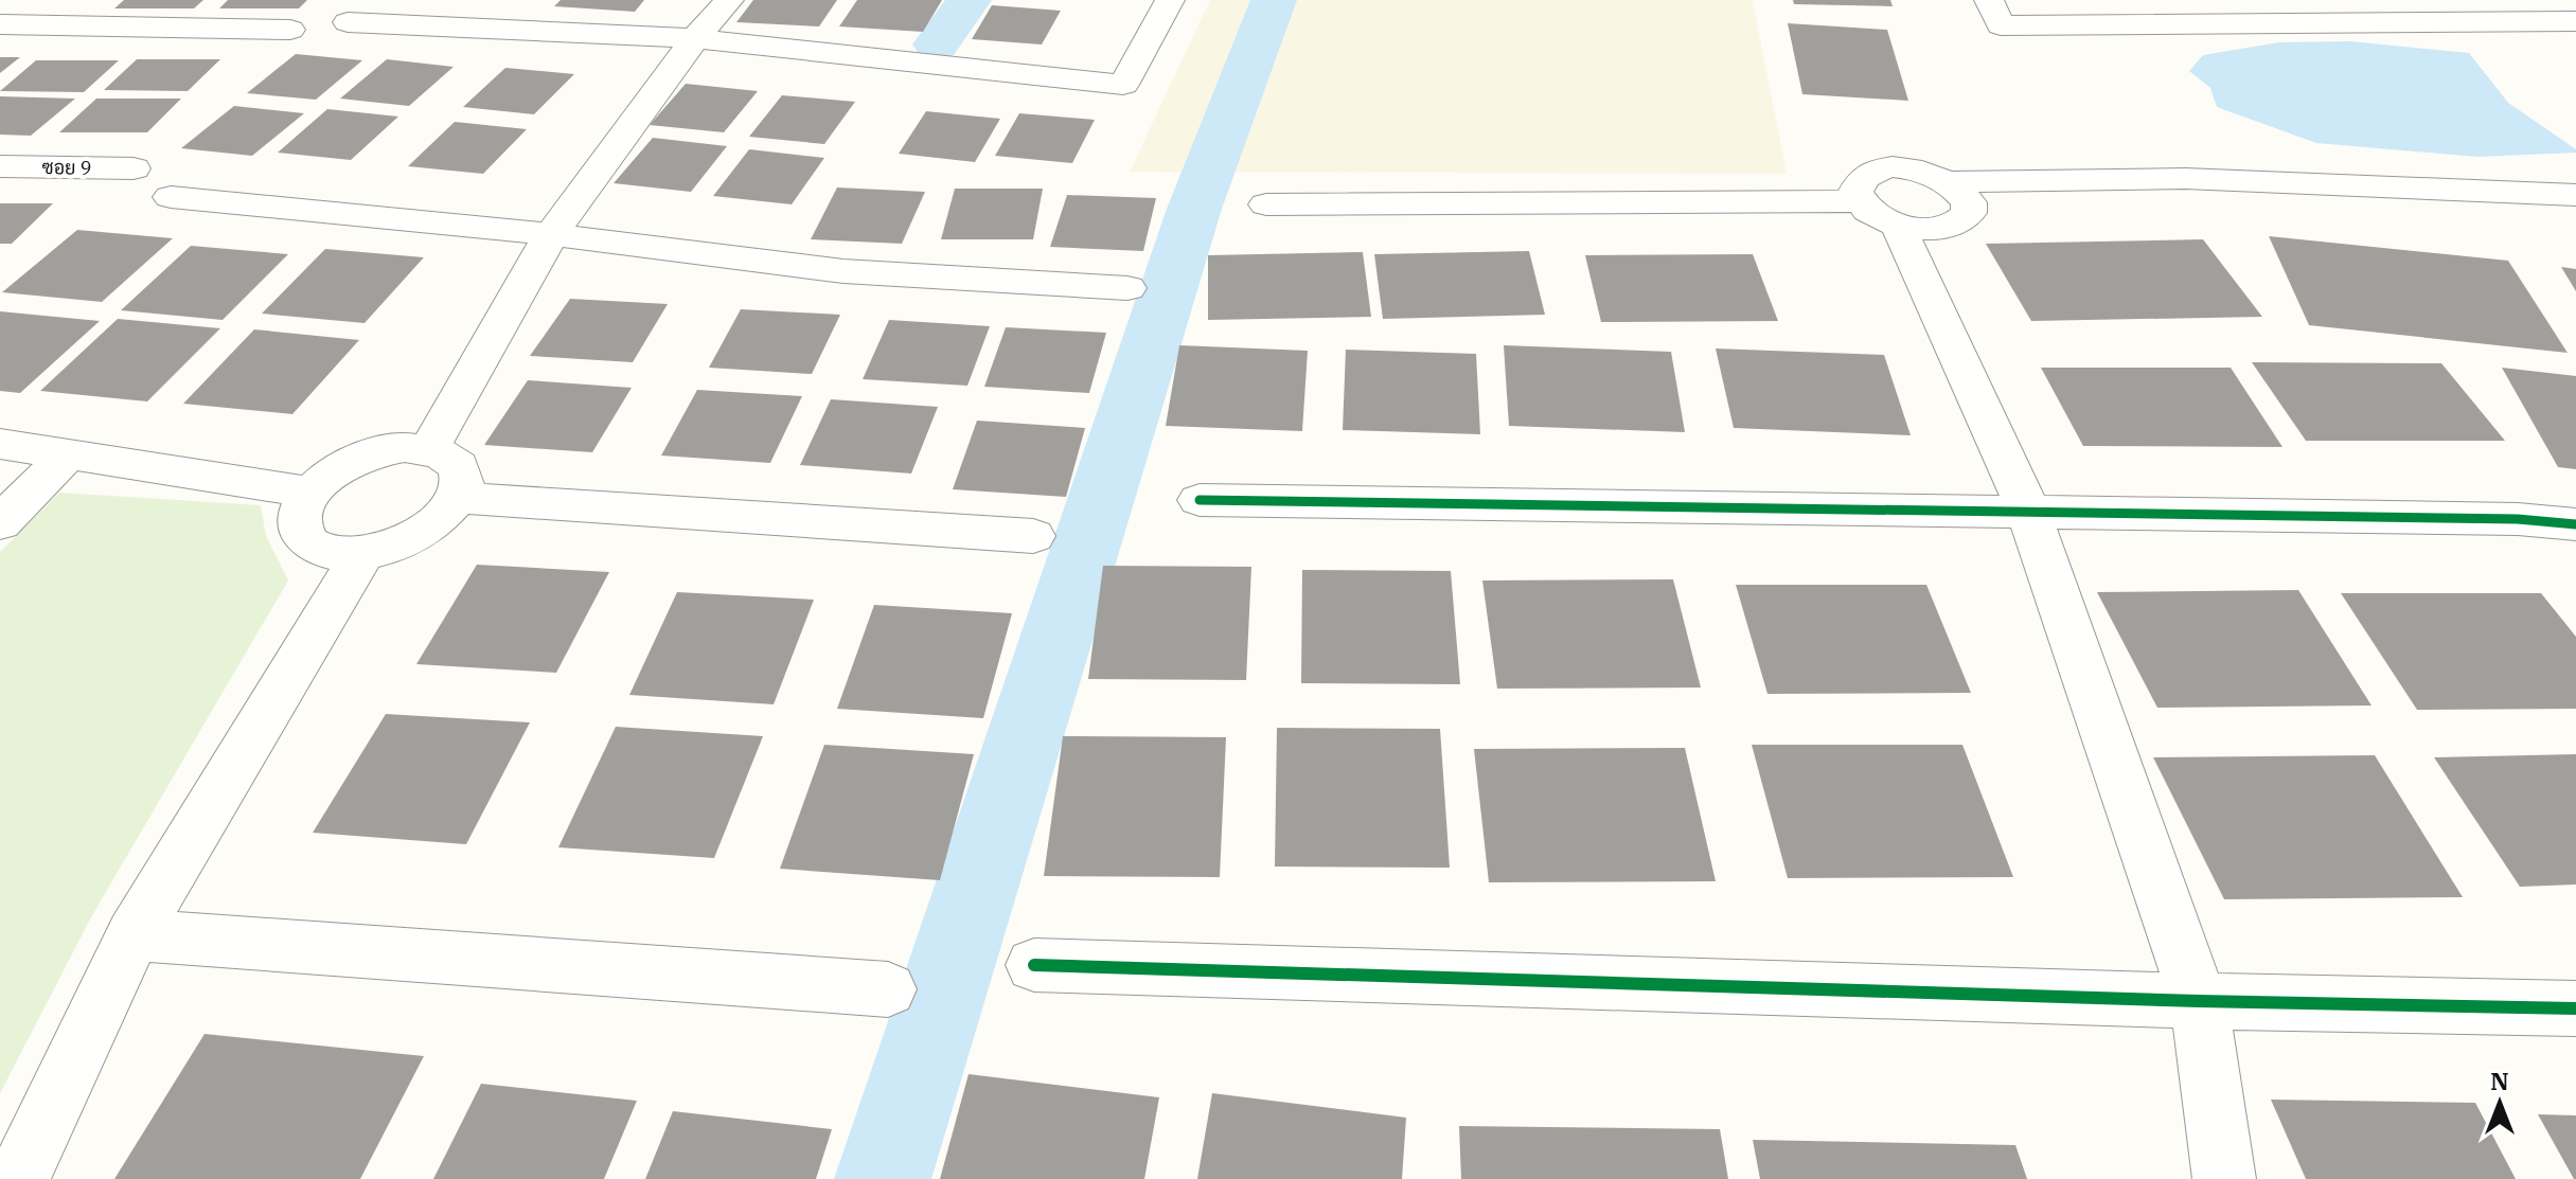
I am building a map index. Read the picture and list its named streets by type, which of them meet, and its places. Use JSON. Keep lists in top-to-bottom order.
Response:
{
  "streets": {
    "street": ["ซอย 9"]
  },
  "north": "top"
}
